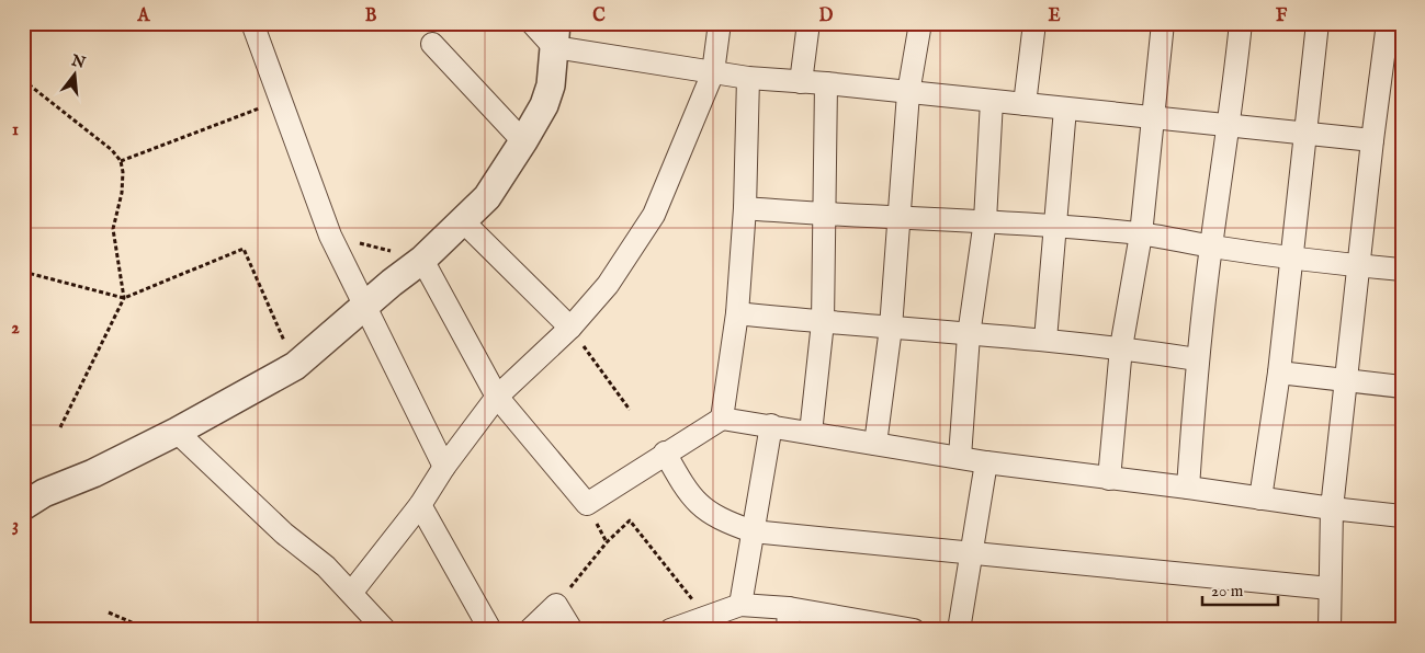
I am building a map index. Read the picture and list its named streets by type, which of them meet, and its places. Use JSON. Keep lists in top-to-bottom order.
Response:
{
  "scale_bar": "20 m",
  "north": "top",
  "grid": {
    "columns": [
      "A",
      "B",
      "C",
      "D",
      "E",
      "F"
    ],
    "rows": ["1", "2", "3"]
  }
}
